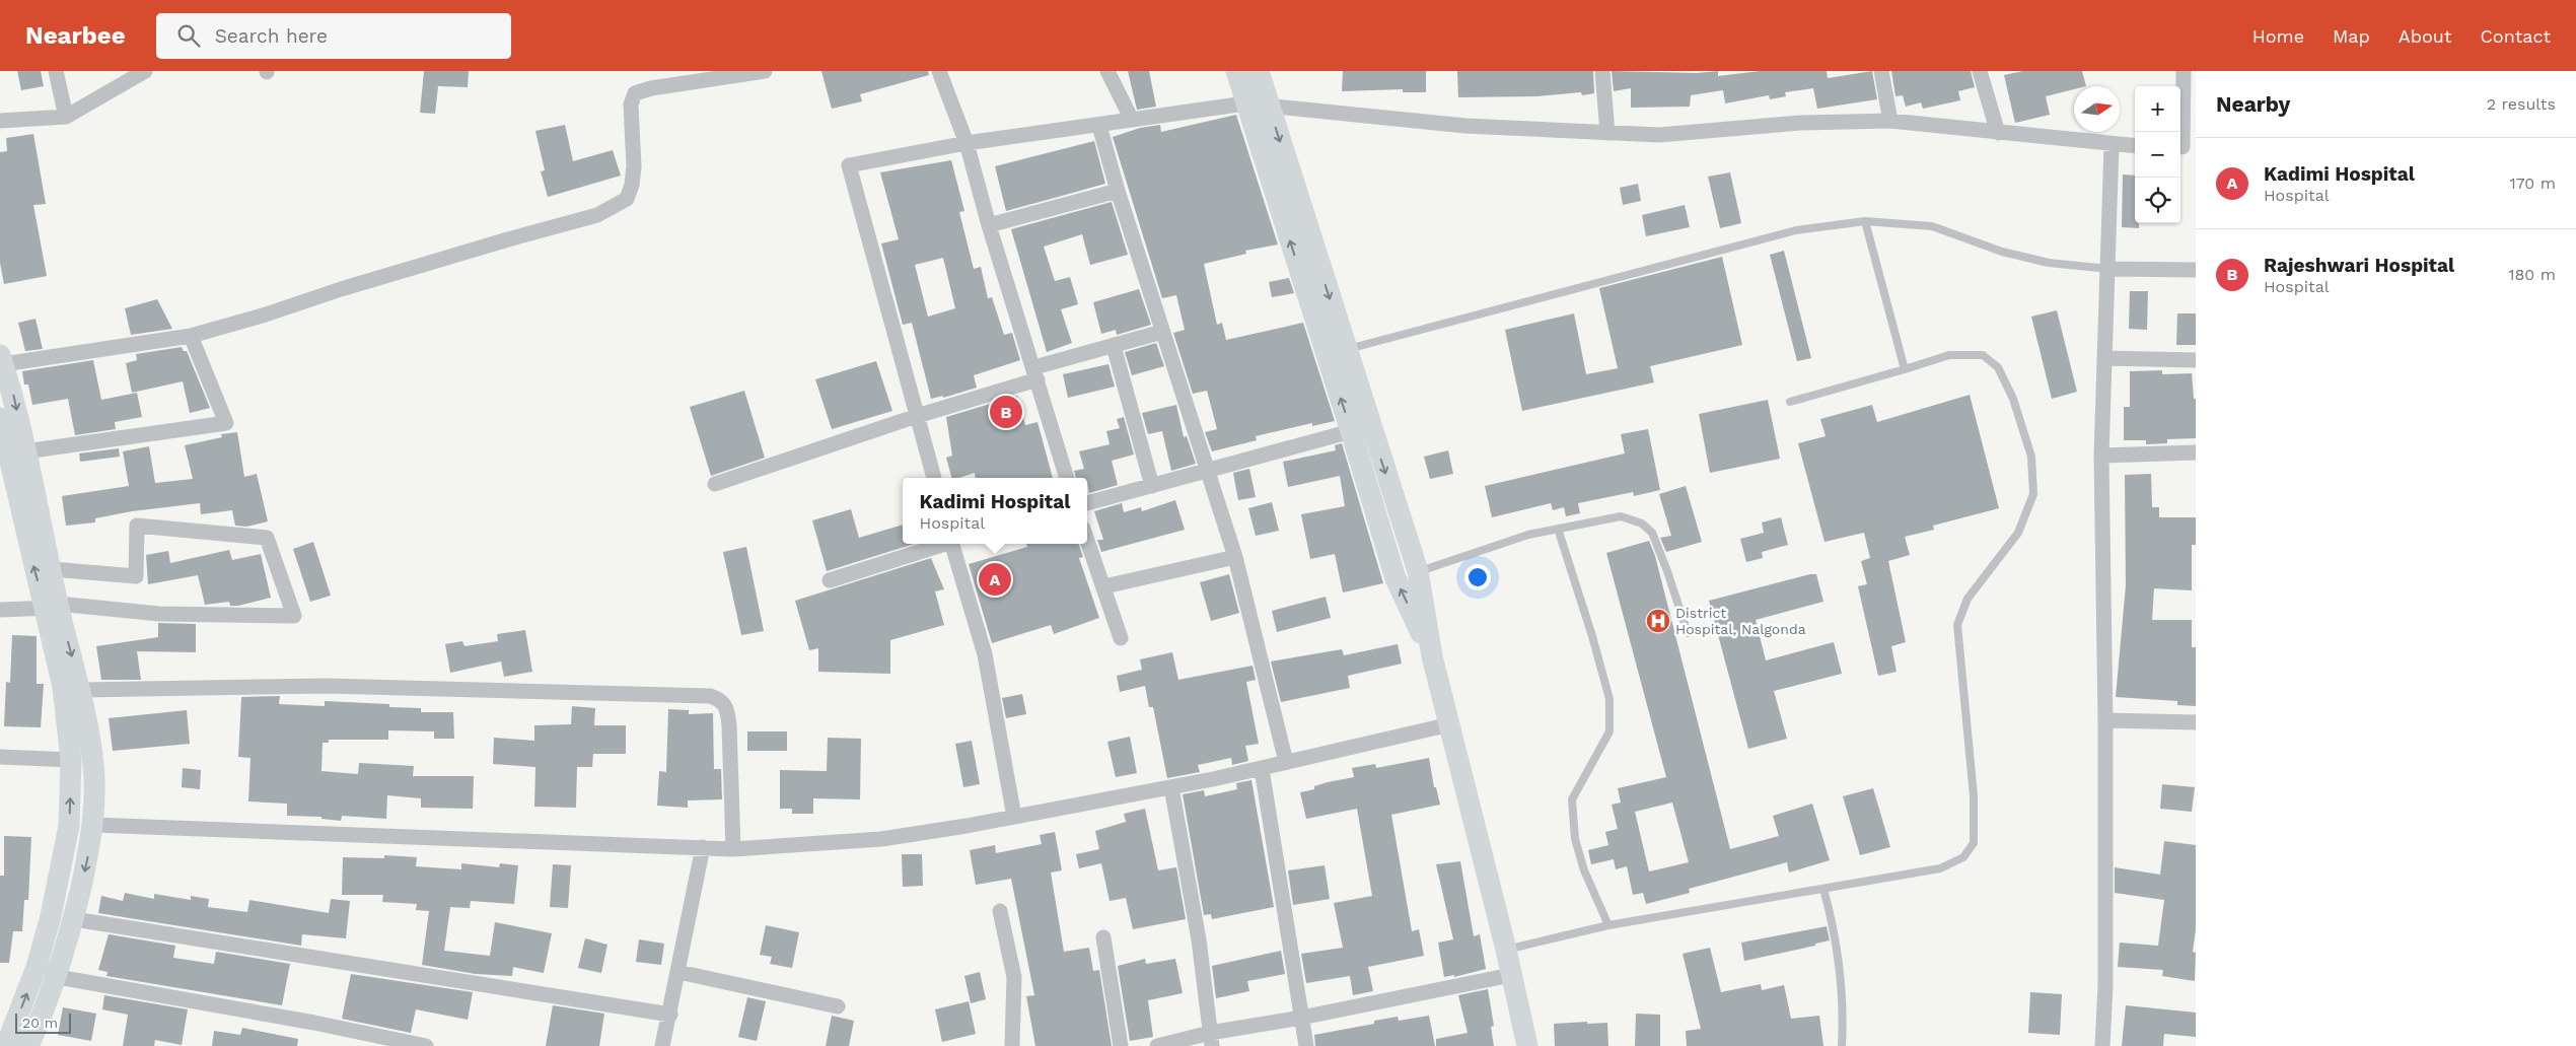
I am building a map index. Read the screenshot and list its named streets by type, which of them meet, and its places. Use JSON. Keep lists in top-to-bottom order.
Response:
{
  "places": {
    "hospital": ["District Hospital, Nalgonda"]
  },
  "scale_bar": "20 m",
  "north": "right",
  "page": {
    "header": "Nearbee",
    "search": "Search here",
    "nav": [
      "Home",
      "Map",
      "About",
      "Contact"
    ],
    "heading": ["Nearby", "2 results"],
    "map_buttons": ["+", "−"],
    "list": [
      {
        "mark": "A",
        "name": "Kadimi Hospital",
        "note": "Hospital",
        "value": "170 m"
      },
      {
        "mark": "B",
        "name": "Rajeshwari Hospital",
        "note": "Hospital",
        "value": "180 m"
      }
    ],
    "pins": ["B", "A"],
    "popup": ["Kadimi Hospital", "Hospital"],
    "scale": "20 m"
  }
}
